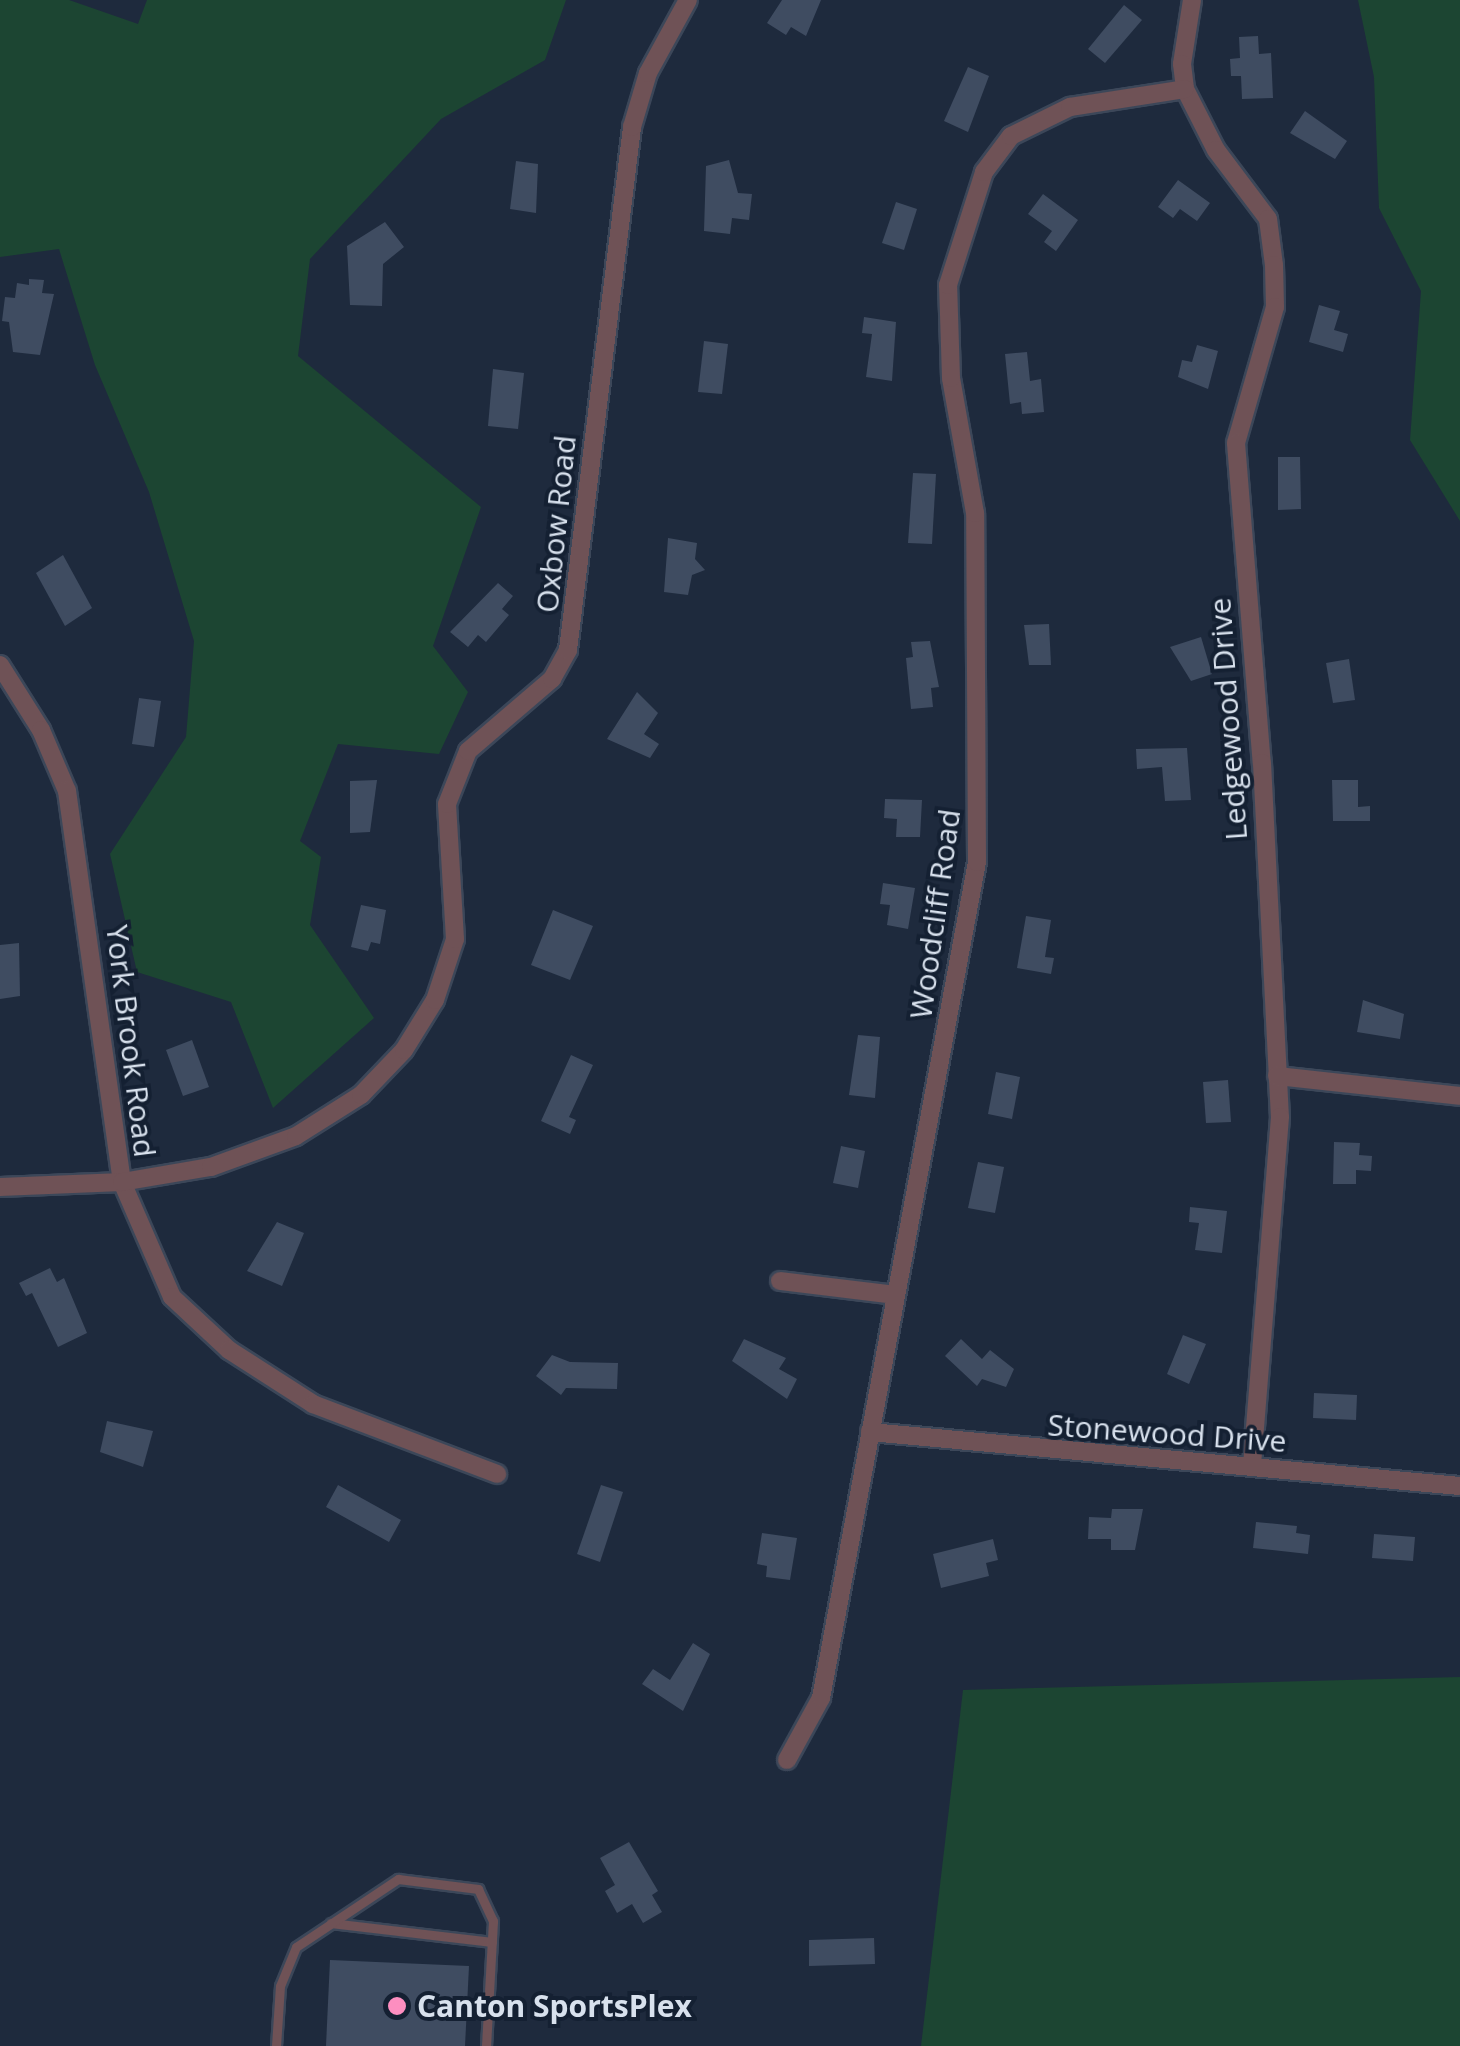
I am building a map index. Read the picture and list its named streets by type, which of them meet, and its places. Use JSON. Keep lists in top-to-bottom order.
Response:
{
  "streets": {
    "street": [
      "Oxbow Road",
      "Ledgewood Drive",
      "Woodcliff Road",
      "York Brook Road",
      "Stonewood Drive"
    ]
  },
  "crossings": [
    ["Oxbow Road", "York Brook Road"],
    ["Ledgewood Drive", "Woodcliff Road"],
    ["Ledgewood Drive", "Stonewood Drive"],
    ["Woodcliff Road", "Stonewood Drive"]
  ],
  "places": ["Canton SportsPlex"]
}
